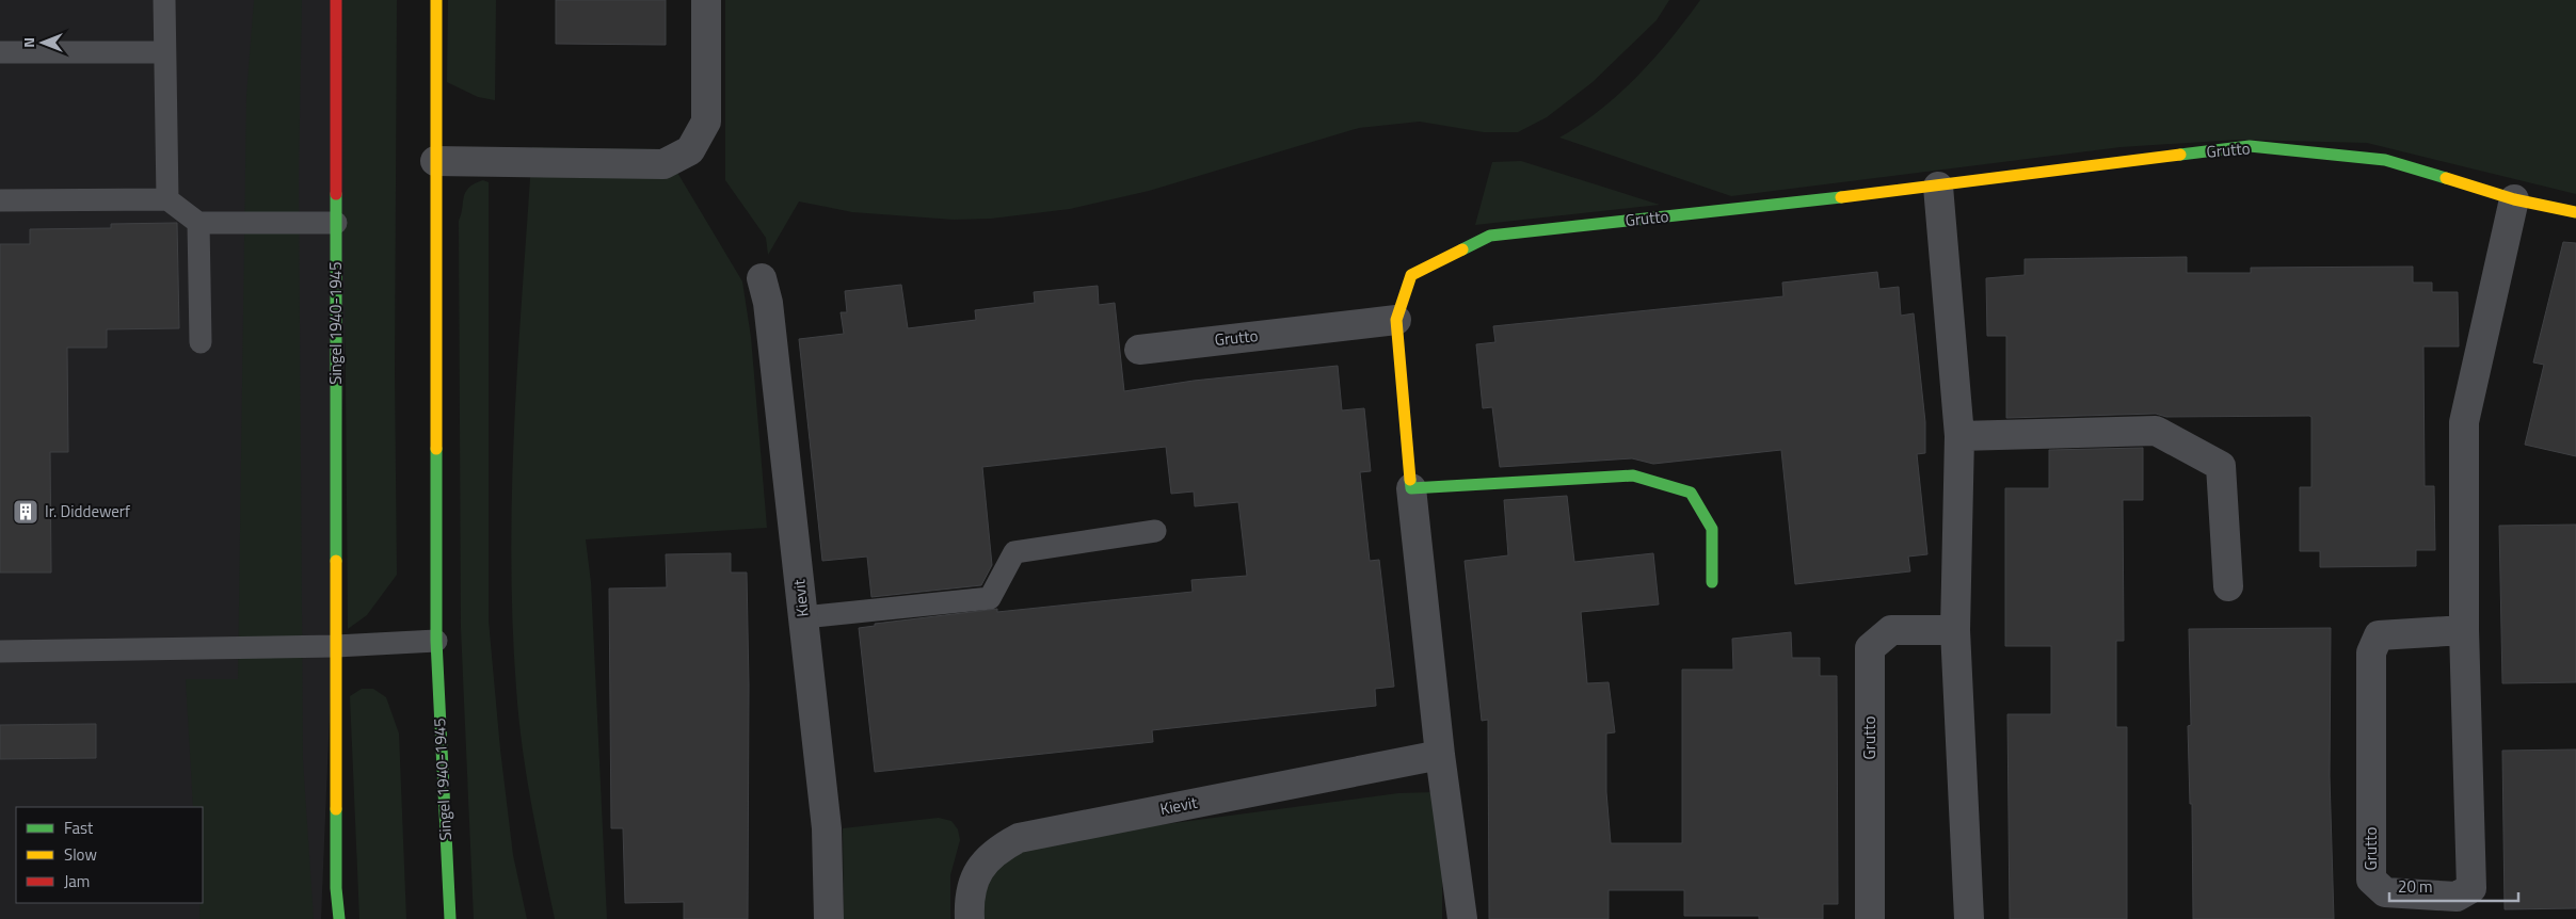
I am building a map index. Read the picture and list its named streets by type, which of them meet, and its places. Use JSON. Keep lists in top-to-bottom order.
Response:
{
  "streets": {
    "main road": ["Grutto", "Singel 1940-1945"],
    "street": ["Kievit"]
  },
  "places": {
    "building": ["Ir. Diddewerf"]
  },
  "legend": ["Fast", "Slow", "Jam"],
  "scale_bar": "20 m",
  "north": "left"
}
